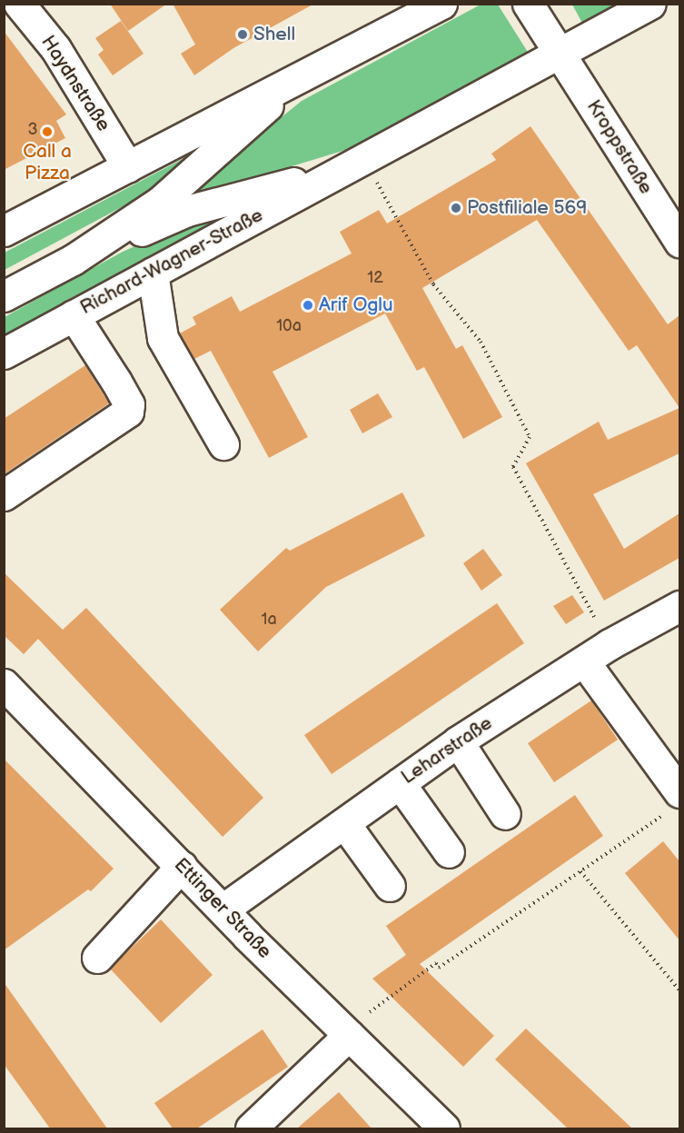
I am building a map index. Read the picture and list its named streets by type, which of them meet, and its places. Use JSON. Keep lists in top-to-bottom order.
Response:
{
  "streets": {
    "main road": [
      "Haydnstraße",
      "Kroppstraße",
      "Richard-Wagner-Straße",
      "Leharstraße",
      "Ettinger Straße"
    ]
  },
  "crossings": [
    ["Haydnstraße", "Richard-Wagner-Straße"],
    ["Kroppstraße", "Richard-Wagner-Straße"],
    ["Leharstraße", "Ettinger Straße"]
  ],
  "places": [
    "Shell",
    "Call a Pizza",
    "Postfiliale 569",
    "Arif Oglu"
  ],
  "house_numbers": [
    "3",
    "12",
    "10a",
    "1a"
  ]
}
